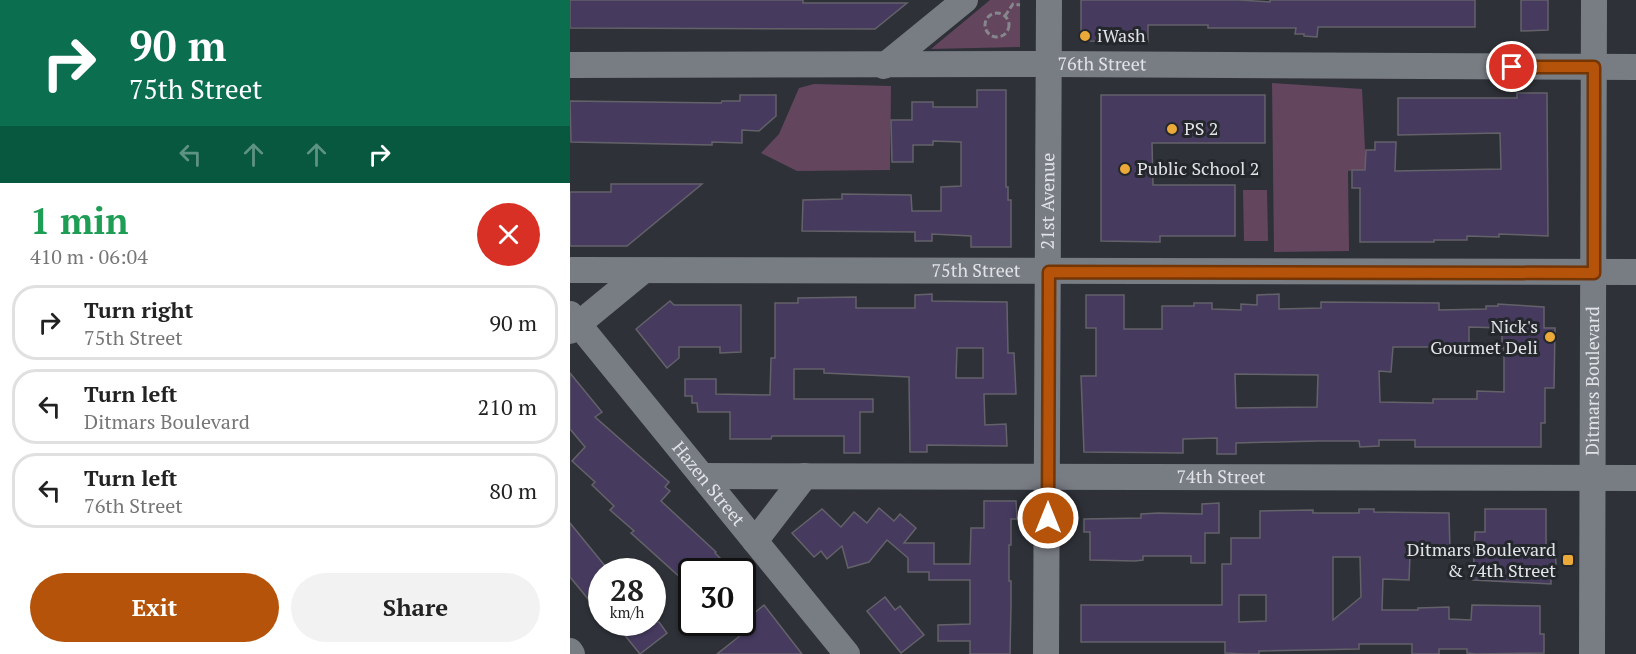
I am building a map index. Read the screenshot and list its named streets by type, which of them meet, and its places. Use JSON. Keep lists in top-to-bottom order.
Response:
{
  "streets": {
    "street": [
      "76th Street",
      "21st Avenue",
      "75th Street",
      "Ditmars Boulevard",
      "74th Street",
      "Hazen Street"
    ]
  },
  "crossings": [
    ["76th Street", "21st Avenue"],
    ["76th Street", "Ditmars Boulevard"],
    ["21st Avenue", "75th Street"],
    ["21st Avenue", "74th Street"],
    ["75th Street", "Ditmars Boulevard"],
    ["Ditmars Boulevard", "74th Street"],
    ["74th Street", "Hazen Street"]
  ],
  "places": {
    "other": [
      "iWash",
      "PS 2",
      "Public School 2",
      "Nick's Gourmet Deli"
    ],
    "transit": ["Ditmars Boulevard & 74th Street"]
  },
  "page": {
    "turn": ["90 m", "75th Street"],
    "heading": ["1 min", "410 m · 06:04"],
    "list": [
      {
        "name": "Turn right",
        "note": "75th Street",
        "value": "90 m"
      },
      {
        "name": "Turn left",
        "note": "Ditmars Boulevard",
        "value": "210 m"
      },
      {
        "name": "Turn left",
        "note": "76th Street",
        "value": "80 m"
      }
    ],
    "speed": "28 km/h",
    "limit": "30",
    "buttons": ["Exit", "Share"]
  }
}
